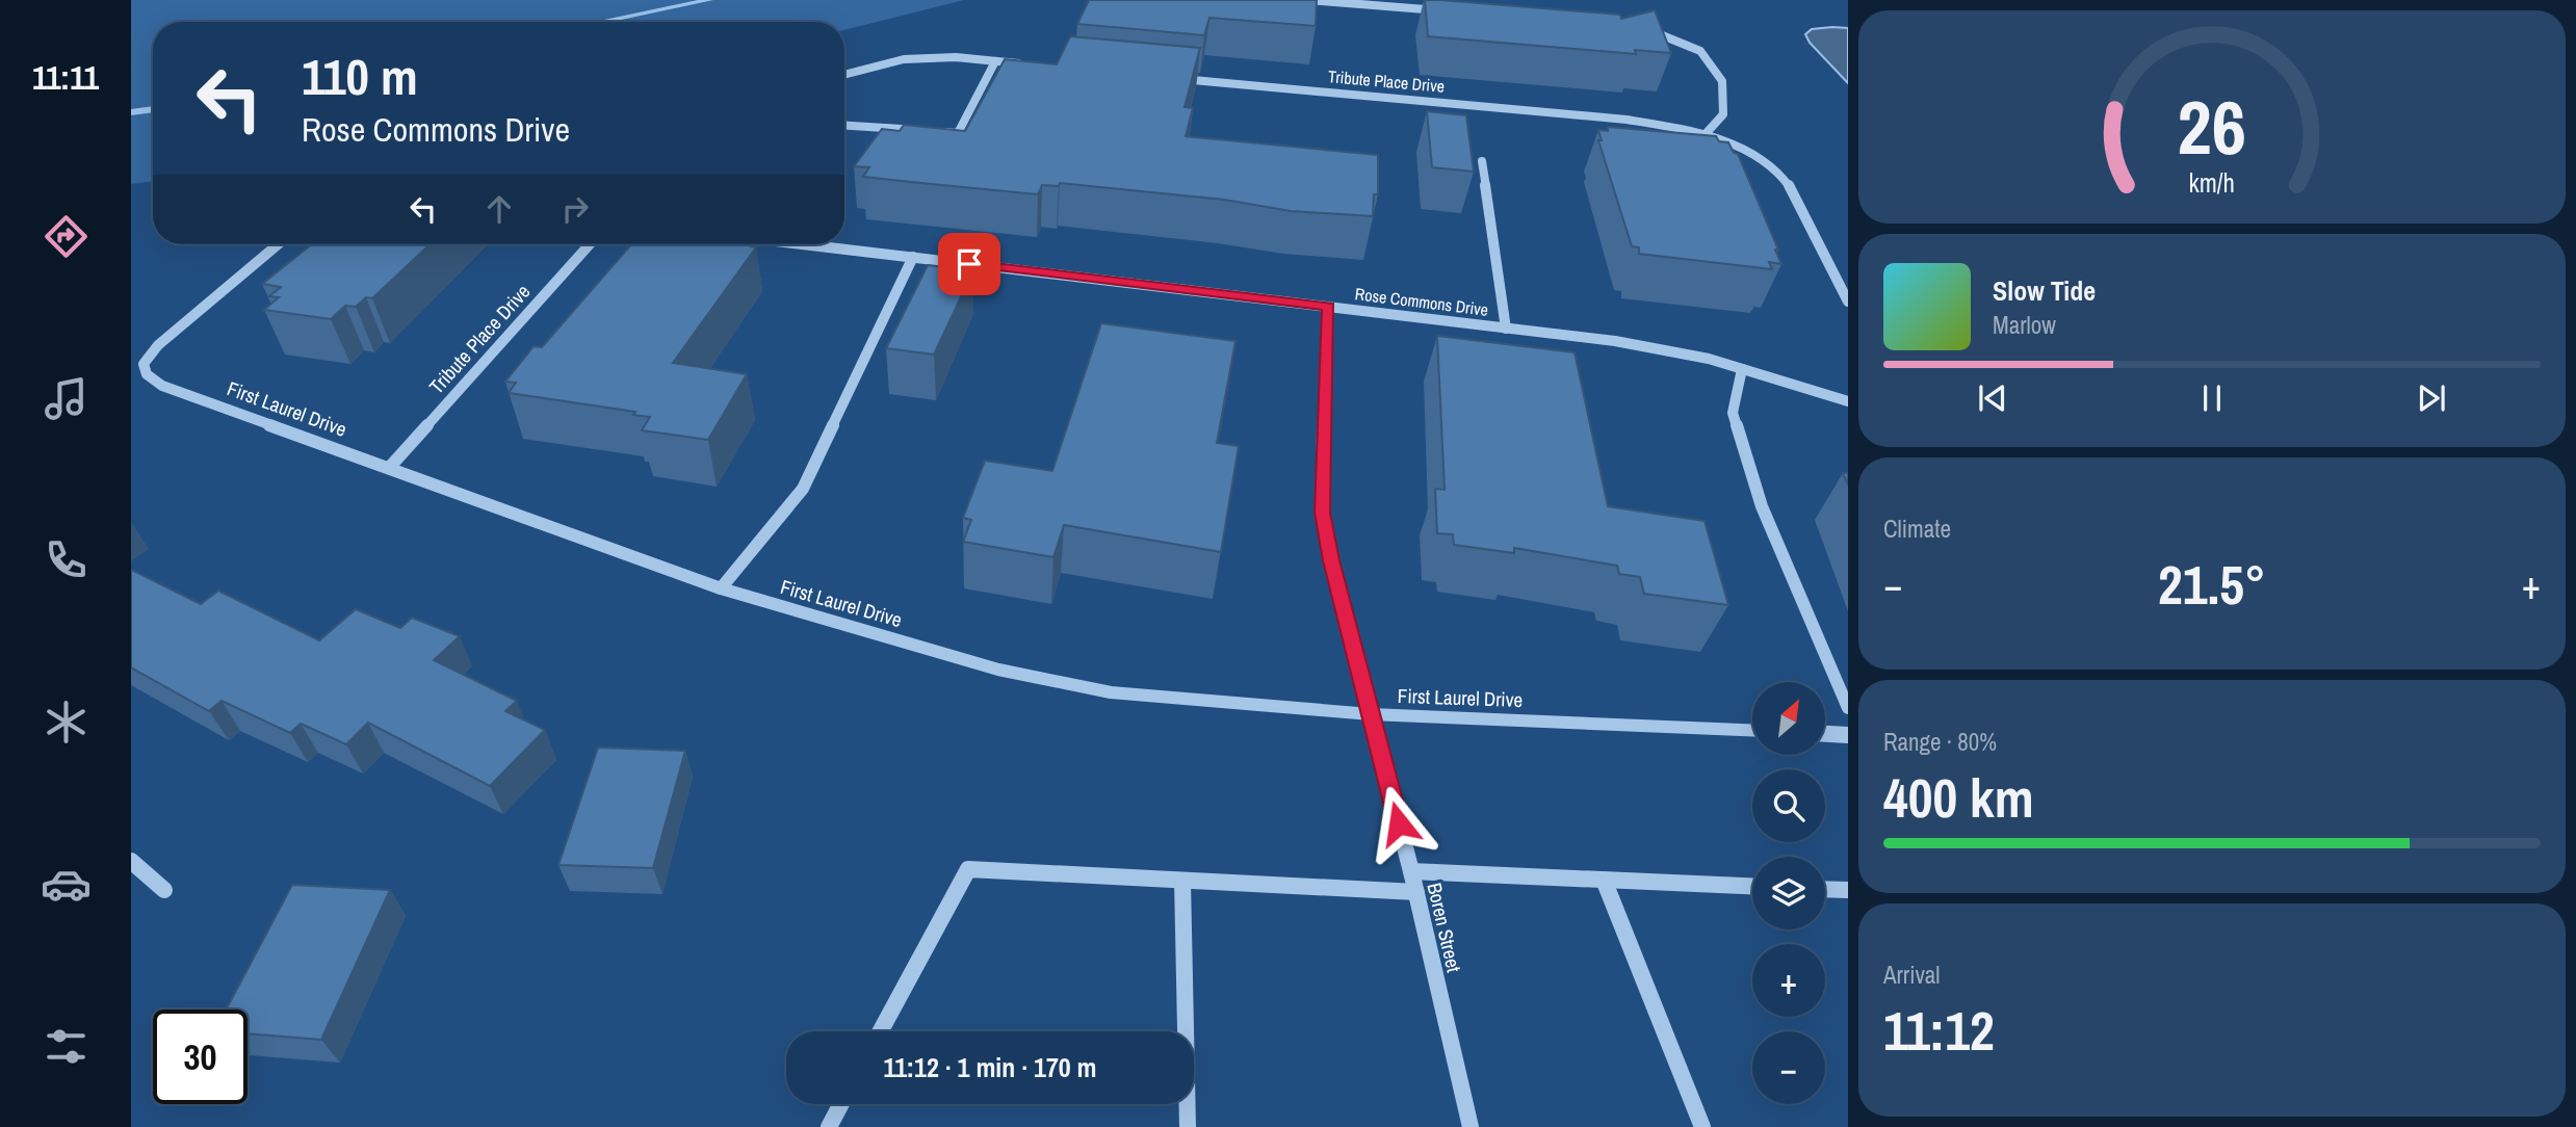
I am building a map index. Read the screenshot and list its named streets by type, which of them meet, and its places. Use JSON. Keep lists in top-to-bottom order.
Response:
{
  "streets": {
    "street": [
      "Tribute Place Drive",
      "Rose Commons Drive",
      "First Laurel Drive",
      "Boren Street"
    ]
  },
  "crossings": [
    ["Tribute Place Drive", "First Laurel Drive"],
    ["Rose Commons Drive", "Boren Street"],
    ["First Laurel Drive", "Boren Street"]
  ],
  "north": "top right",
  "page": {
    "tabs": "11:11",
    "turn": ["110 m", "Rose Commons Drive"],
    "song": ["Slow Tide", "Marlow"],
    "tile": [
      "Climate",
      ["Range · 80%", "400 km"],
      ["Arrival", "11:12"]
    ],
    "heat": ["−", "21.5°", "+"],
    "map_buttons": ["+", "−"],
    "limit": "30",
    "trip": "11:12 · 1 min · 170 m",
    "gauge": ["26", "km/h"]
  }
}
